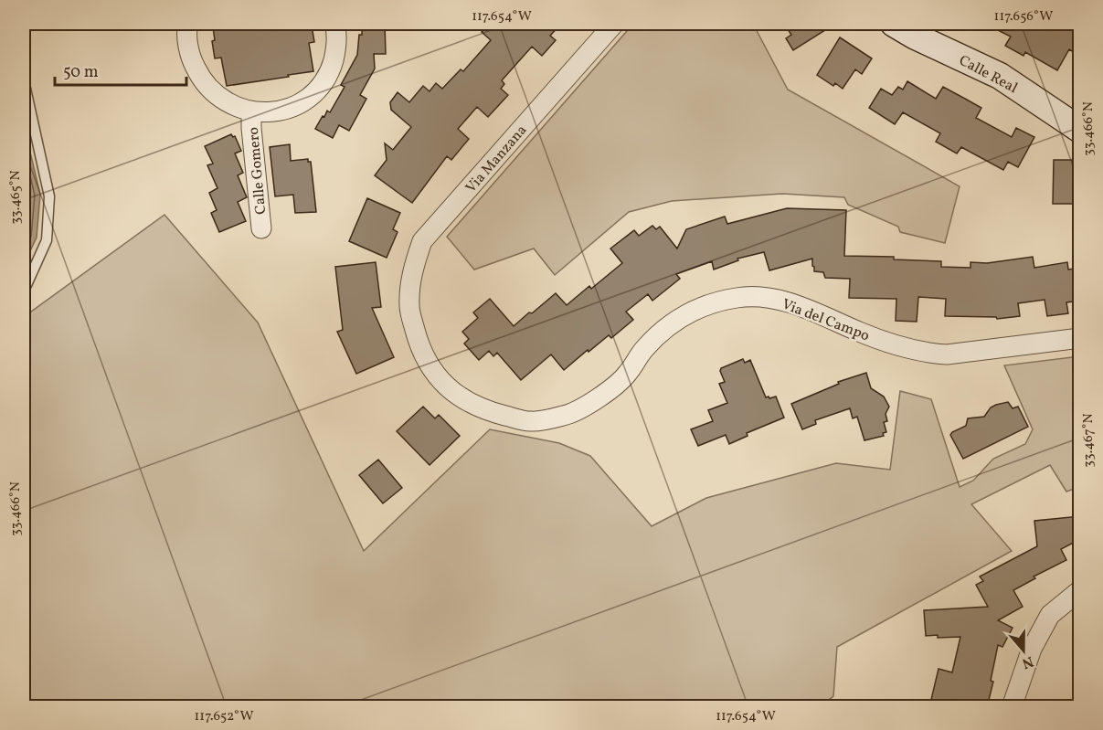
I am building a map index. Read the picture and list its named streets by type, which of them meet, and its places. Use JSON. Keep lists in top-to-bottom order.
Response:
{
  "streets": {
    "street": [
      "Calle Real",
      "Via Manzana",
      "Calle Gomero",
      "Via del Campo"
    ]
  },
  "crossings": [
    ["Via Manzana", "Via del Campo"]
  ],
  "scale_bar": "50 m",
  "north": "bottom",
  "coordinates": [
    "117.654°W",
    "117.656°W",
    "33.466°N",
    "33.465°N",
    "33.467°N",
    "117.652°W"
  ]
}
